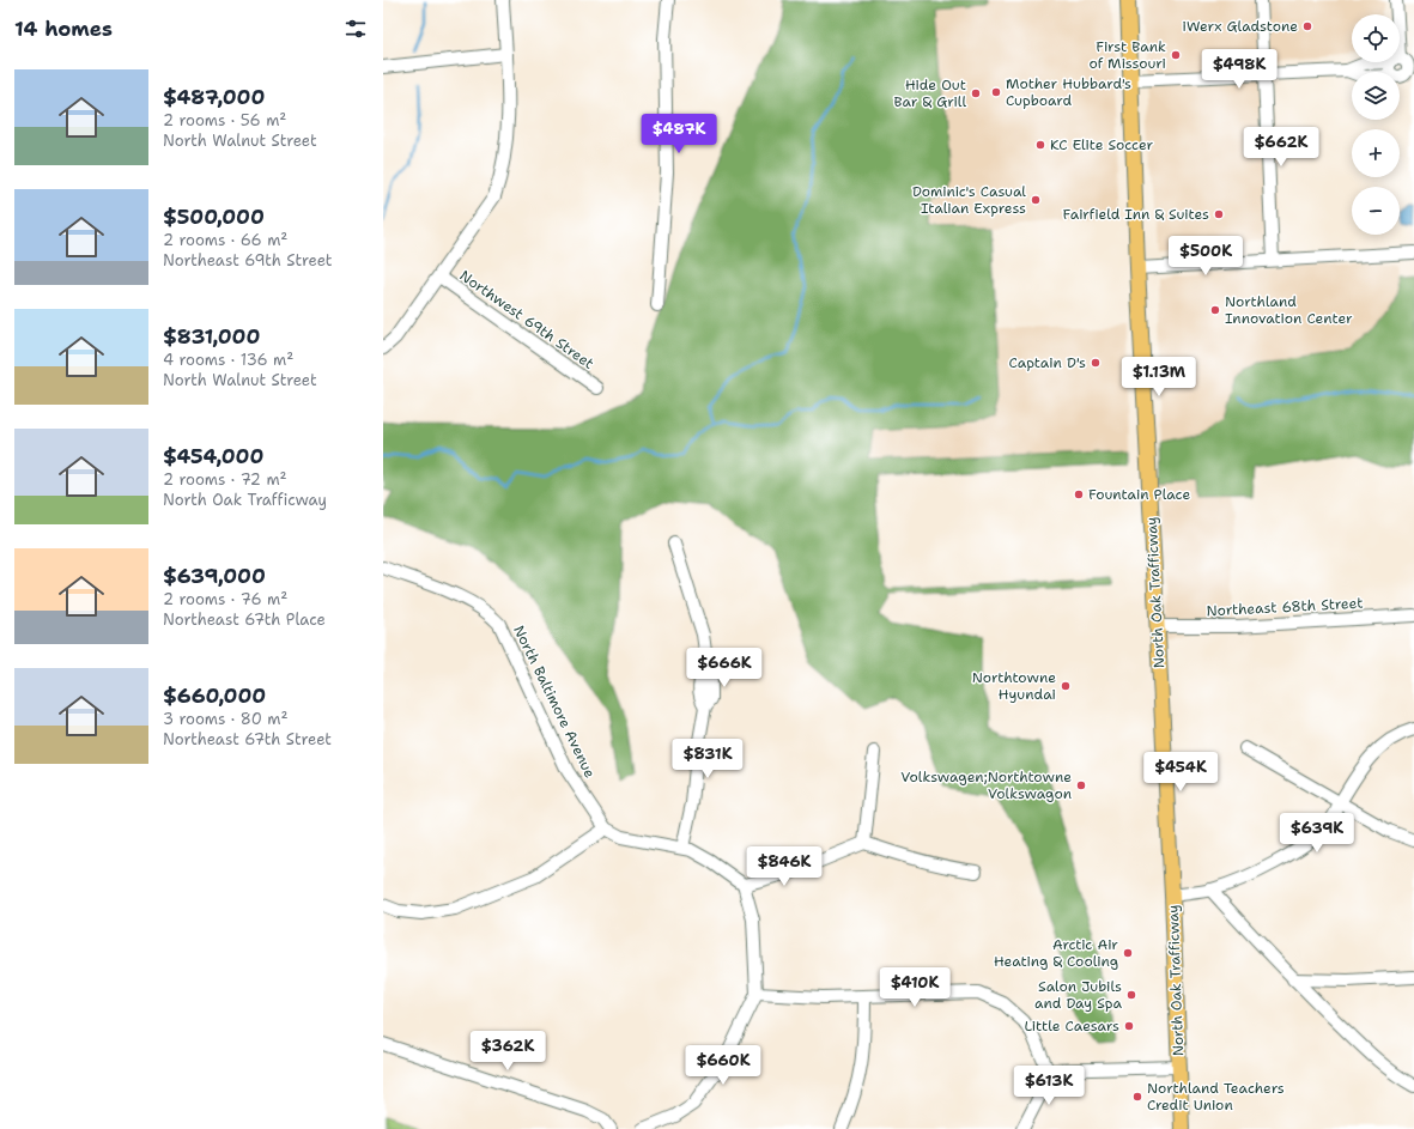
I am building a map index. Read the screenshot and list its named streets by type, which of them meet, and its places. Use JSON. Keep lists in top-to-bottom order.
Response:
{
  "streets": {
    "main road": ["North Oak Trafficway"],
    "street": ["Northwest 69th Street", "Northeast 68th Street", "North Baltimore Avenue"]
  },
  "crossings": [
    ["North Oak Trafficway", "Northeast 68th Street"]
  ],
  "places": [
    "iWerx Gladstone",
    "First Bank of Missouri",
    "Mother Hubbard's Cupboard",
    "Hide Out Bar & Grill",
    "KC Elite Soccer",
    "Dominic's Casual Italian Express",
    "Fairfield Inn & Suites",
    "Northland Innovation Center",
    "Captain D's",
    "Fountain Place",
    "Northtowne Hyundai",
    "Volkswagen;Northtowne Volkswagon",
    "Arctic Air Heating & Cooling",
    "Salon Jubils and Day Spa",
    "Little Caesars",
    "Northland Teachers Credit Union"
  ],
  "page": {
    "heading": "14 homes",
    "map_buttons": ["+", "−"],
    "price": [
      "$498K",
      "$487K",
      "$662K",
      "$500K",
      "$1.13M",
      "$666K",
      "$831K",
      "$454K",
      "$639K",
      "$846K",
      "$410K",
      "$362K",
      "$660K",
      "$613K"
    ],
    "list": [
      {
        "name": "$487,000",
        "note": "2 rooms · 56 m² · North Walnut Street"
      },
      {
        "name": "$500,000",
        "note": "2 rooms · 66 m² · Northeast 69th Street"
      },
      {
        "name": "$831,000",
        "note": "4 rooms · 136 m² · North Walnut Street"
      },
      {
        "name": "$454,000",
        "note": "2 rooms · 72 m² · North Oak Trafficway"
      },
      {
        "name": "$639,000",
        "note": "2 rooms · 76 m² · Northeast 67th Place"
      },
      {
        "name": "$660,000",
        "note": "3 rooms · 80 m² · Northeast 67th Street"
      }
    ]
  }
}
